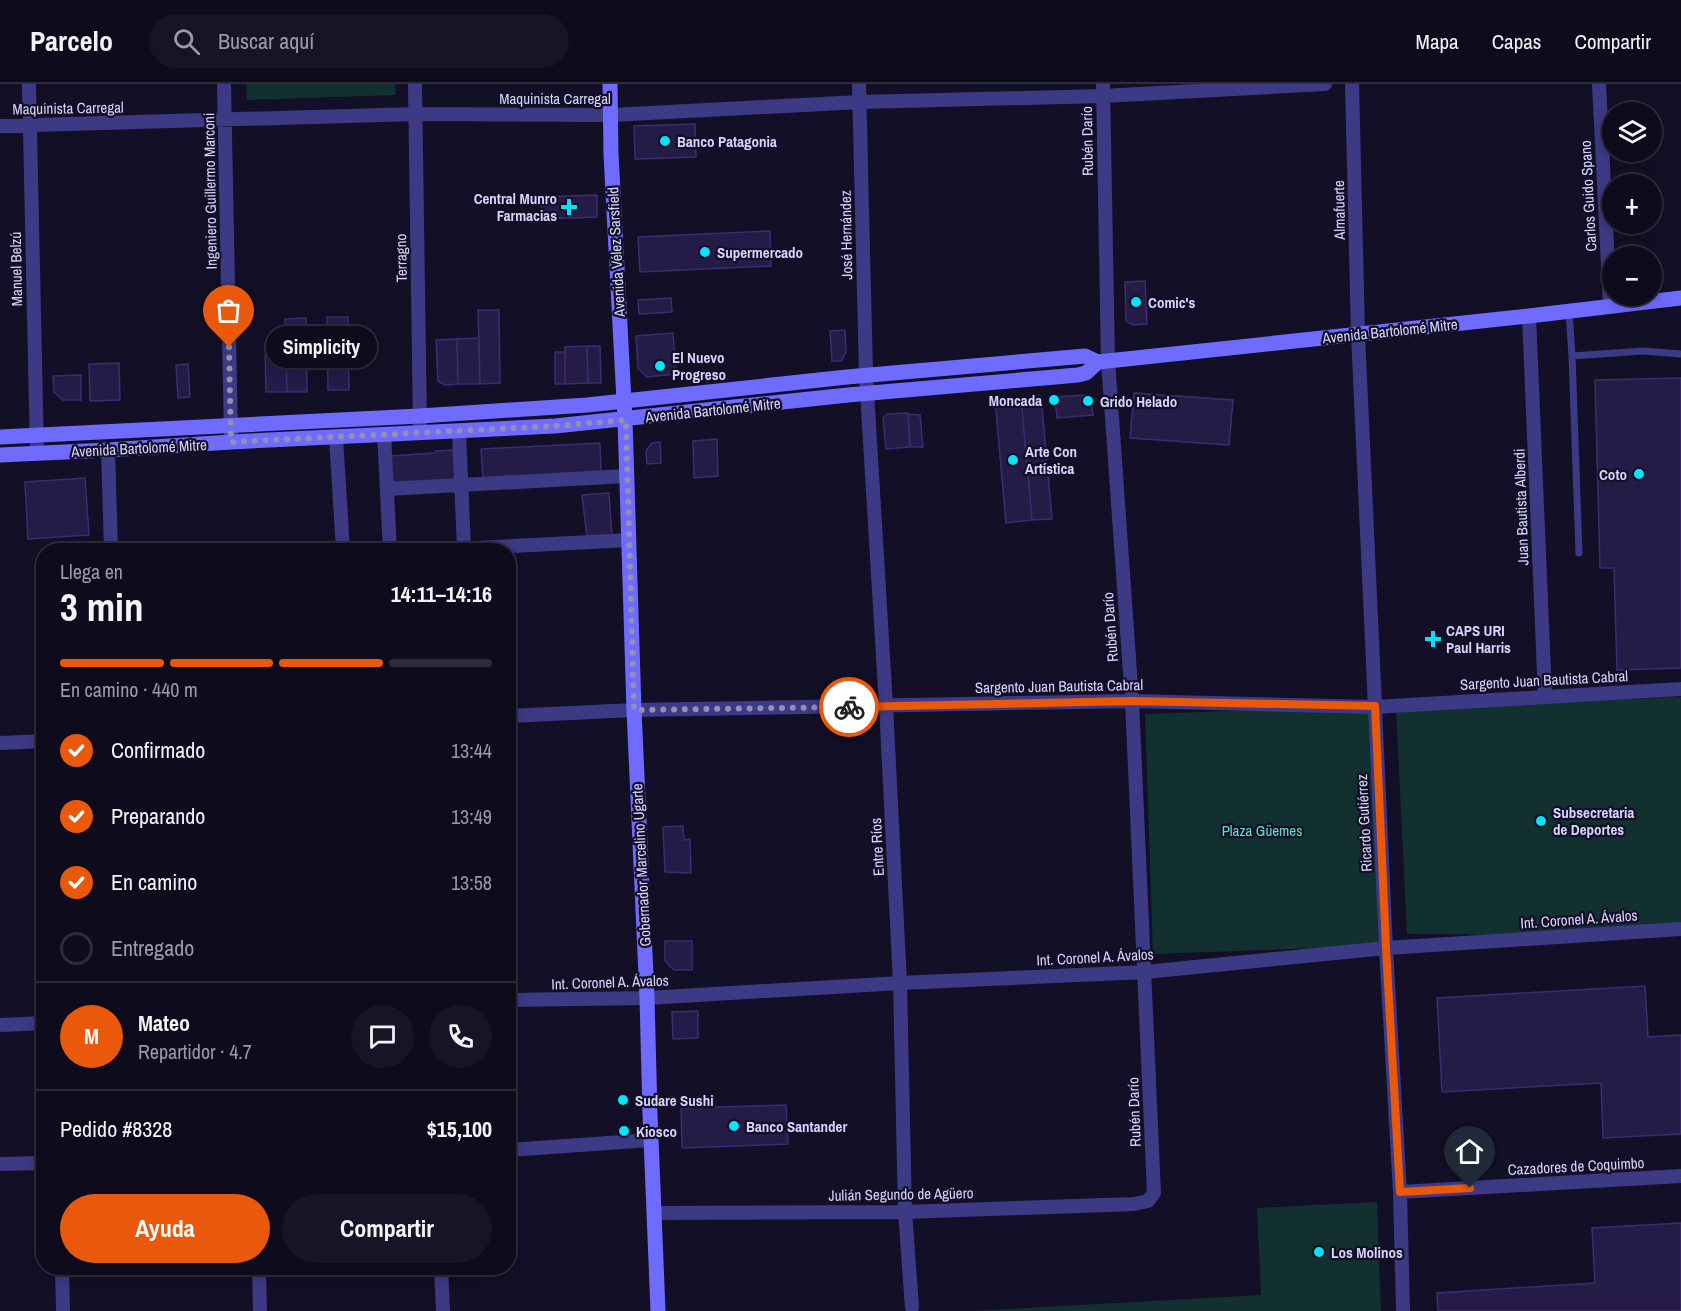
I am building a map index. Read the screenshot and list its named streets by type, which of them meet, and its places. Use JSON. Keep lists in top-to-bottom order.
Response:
{
  "streets": {
    "main road": ["Avenida Vélez Sarsfield", "Avenida Bartolomé Mitre", "Gobernador Marcelino Ugarte"],
    "street": [
      "Maquinista Carregal",
      "Rubén Darío",
      "Ingeniero Guillermo Marconi",
      "Carlos Guido Spano",
      "Almafuerte",
      "José Hernández",
      "Terragno",
      "Manuel Belzú",
      "Juan Bautista Alberdi",
      "Sargento Juan Bautista Cabral",
      "Ricardo Gutiérrez",
      "Entre Ríos",
      "Int. Coronel A. Ávalos",
      "Cazadores de Coquimbo",
      "Julián Segundo de Agüero"
    ]
  },
  "crossings": [
    ["Maquinista Carregal", "Rubén Darío"],
    ["Maquinista Carregal", "Ingeniero Guillermo Marconi"],
    ["Maquinista Carregal", "José Hernández"],
    ["Maquinista Carregal", "Avenida Vélez Sarsfield"],
    ["Maquinista Carregal", "Terragno"],
    ["Maquinista Carregal", "Manuel Belzú"],
    ["Rubén Darío", "Avenida Bartolomé Mitre"],
    ["Rubén Darío", "Sargento Juan Bautista Cabral"],
    ["Rubén Darío", "Int. Coronel A. Ávalos"],
    ["Rubén Darío", "Julián Segundo de Agüero"],
    ["Ingeniero Guillermo Marconi", "Avenida Bartolomé Mitre"],
    ["Carlos Guido Spano", "Avenida Bartolomé Mitre"],
    ["Almafuerte", "Avenida Bartolomé Mitre"],
    ["Almafuerte", "Ricardo Gutiérrez"],
    ["José Hernández", "Avenida Bartolomé Mitre"],
    ["José Hernández", "Entre Ríos"],
    ["Avenida Vélez Sarsfield", "Avenida Bartolomé Mitre"],
    ["Avenida Vélez Sarsfield", "Gobernador Marcelino Ugarte"],
    ["Terragno", "Avenida Bartolomé Mitre"],
    ["Manuel Belzú", "Avenida Bartolomé Mitre"],
    ["Avenida Bartolomé Mitre", "Juan Bautista Alberdi"],
    ["Avenida Bartolomé Mitre", "Ricardo Gutiérrez"],
    ["Avenida Bartolomé Mitre", "Entre Ríos"],
    ["Avenida Bartolomé Mitre", "Gobernador Marcelino Ugarte"],
    ["Juan Bautista Alberdi", "Sargento Juan Bautista Cabral"],
    ["Sargento Juan Bautista Cabral", "Ricardo Gutiérrez"],
    ["Sargento Juan Bautista Cabral", "Entre Ríos"],
    ["Sargento Juan Bautista Cabral", "Gobernador Marcelino Ugarte"],
    ["Ricardo Gutiérrez", "Int. Coronel A. Ávalos"],
    ["Ricardo Gutiérrez", "Cazadores de Coquimbo"],
    ["Entre Ríos", "Int. Coronel A. Ávalos"],
    ["Entre Ríos", "Julián Segundo de Agüero"],
    ["Gobernador Marcelino Ugarte", "Int. Coronel A. Ávalos"],
    ["Gobernador Marcelino Ugarte", "Julián Segundo de Agüero"]
  ],
  "parks": ["Plaza Güemes"],
  "places": {
    "other": [
      "Banco Patagonia",
      "Supermercado",
      "Comic's",
      "Simplicity",
      "El Nuevo Progreso",
      "Moncada",
      "Grido Helado",
      "Arte Con Artística",
      "Coto",
      "Subsecretaria de Deportes",
      "Sudare Sushi",
      "Banco Santander",
      "Kiosco",
      "Los Molinos"
    ],
    "health": ["Central Munro Farmacias", "CAPS URI Paul Harris"]
  },
  "page": {
    "header": "Parcelo",
    "search": "Buscar aquí",
    "nav": ["Mapa", "Capas", "Compartir"],
    "map_buttons": ["+", "−"],
    "bubble": "Simplicity",
    "heading": ["3 min", "Llega en", "14:11–14:16"],
    "panel": [
      "Mateo",
      "Repartidor · 4.7",
      "Pedido #8328",
      "$15,100"
    ],
    "bar": "En camino · 440 m",
    "list": [
      ["Confirmado", "13:44"],
      ["Preparando", "13:49"],
      ["En camino", "13:58"],
      "Entregado"
    ],
    "round": "M",
    "buttons": ["Ayuda", "Compartir"]
  }
}
